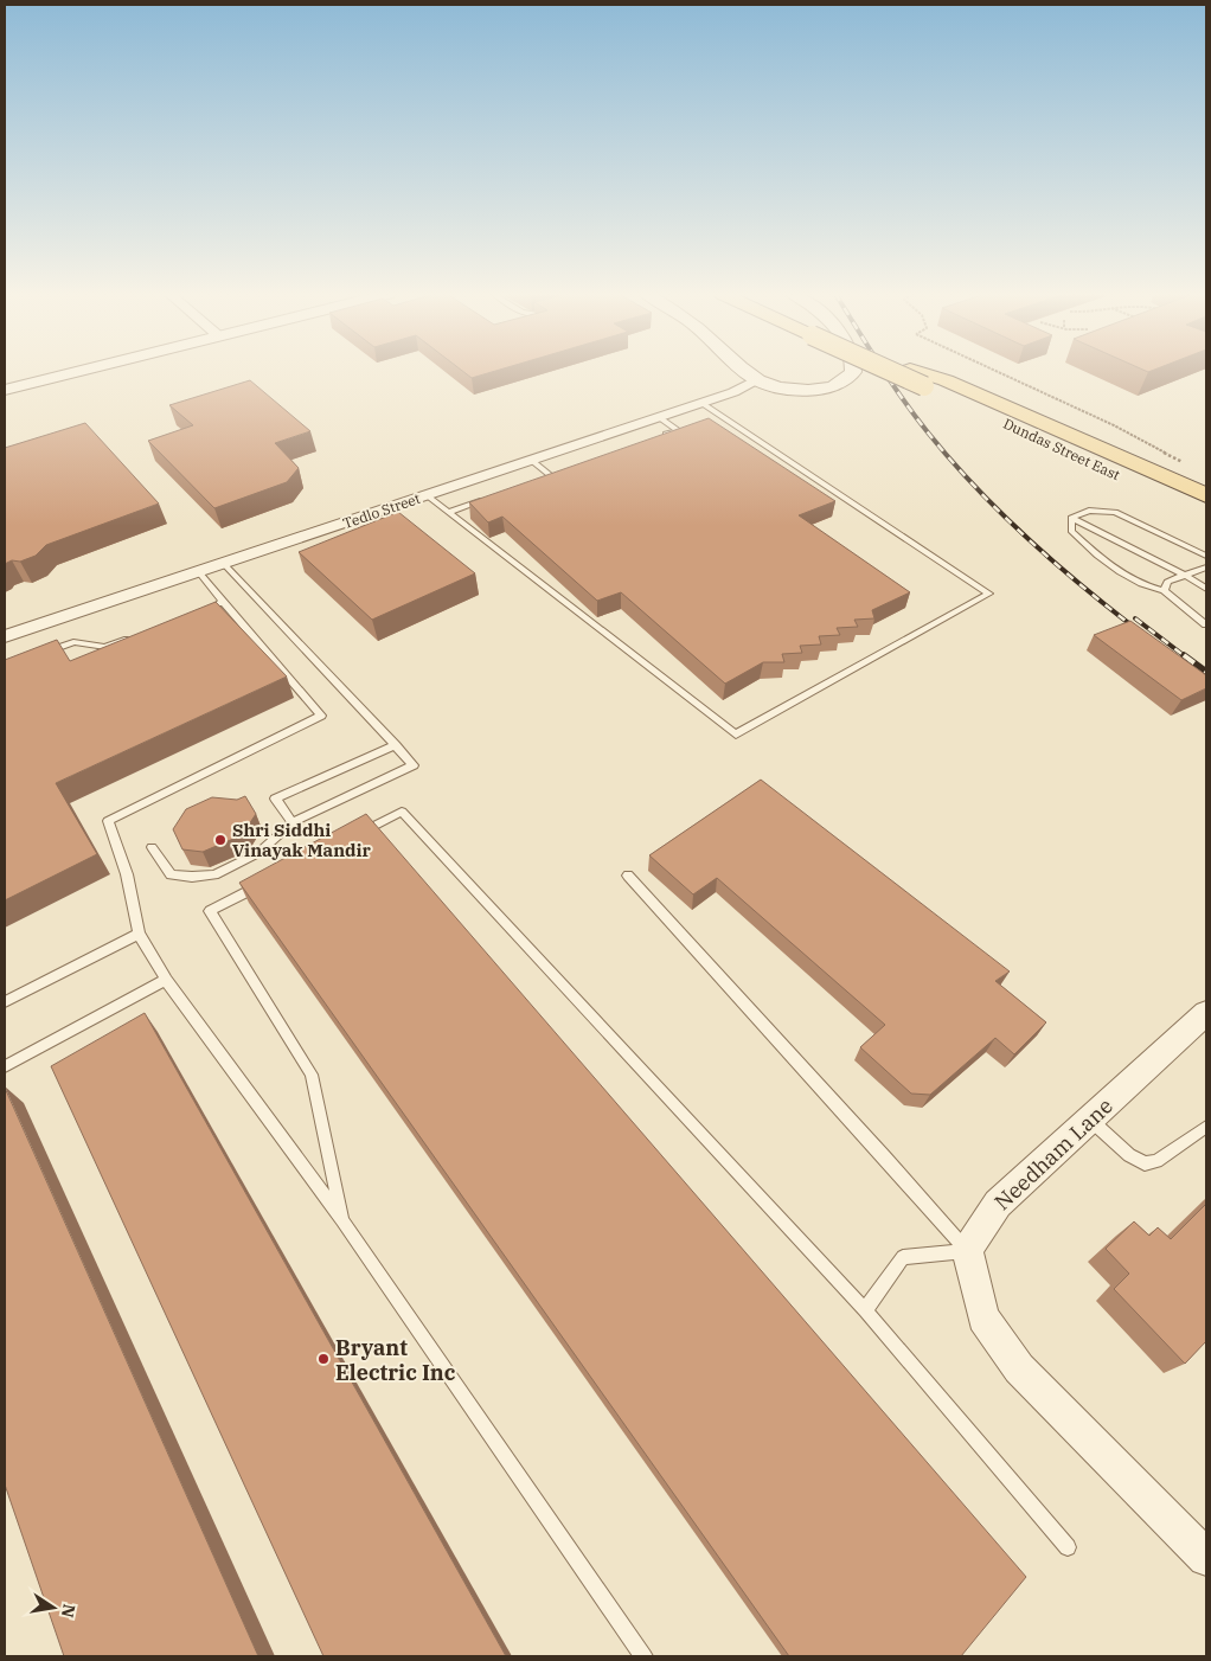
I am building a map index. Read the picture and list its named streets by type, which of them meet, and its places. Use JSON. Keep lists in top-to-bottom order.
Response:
{
  "streets": {
    "main road": ["Dundas Street East"],
    "street": ["Tedlo Street", "Needham Lane"]
  },
  "places": ["Shri Siddhi Vinayak Mandir", "Bryant Electric Inc"],
  "north": "right"
}
